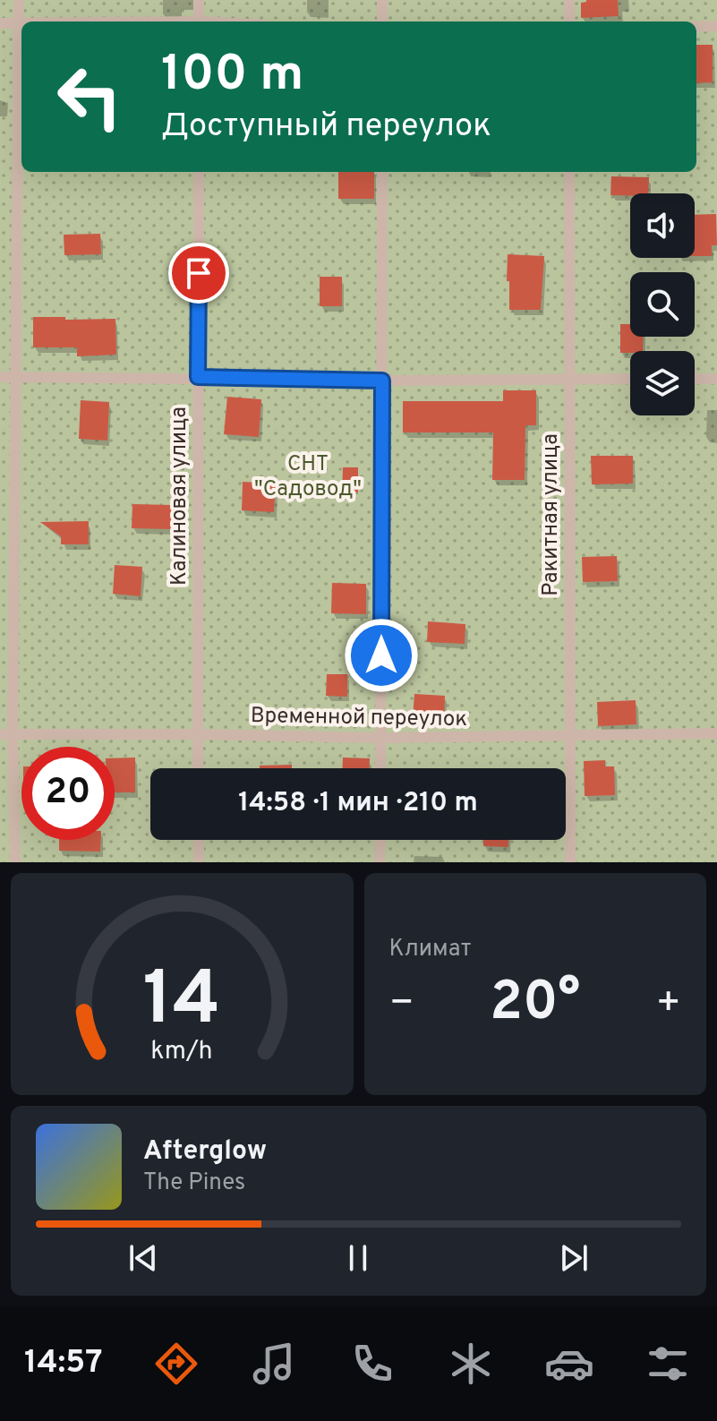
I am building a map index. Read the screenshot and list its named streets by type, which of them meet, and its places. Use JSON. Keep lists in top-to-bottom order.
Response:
{
  "streets": {
    "lane": ["Калиновая улица", "Ракитная улица", "Временной переулок"]
  },
  "crossings": [
    ["Калиновая улица", "Временной переулок"],
    ["Ракитная улица", "Временной переулок"]
  ],
  "parks": ["СНТ \"Садовод\""],
  "page": {
    "turn": ["100 m", "Доступный переулок"],
    "limit": "20",
    "trip": "14:58 · 1 мин · 210 m",
    "tile": "Климат",
    "heat": ["−", "20°", "+"],
    "song": ["Afterglow", "The Pines"],
    "tabs": "14:57",
    "gauge": ["14", "km/h"]
  }
}
